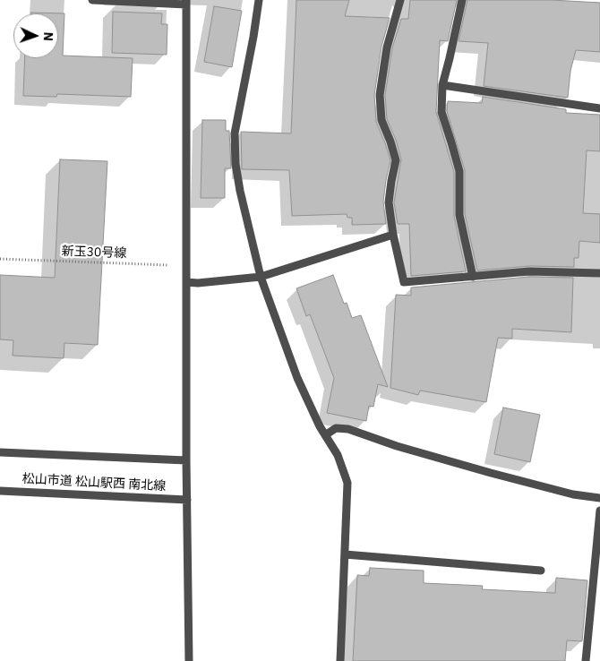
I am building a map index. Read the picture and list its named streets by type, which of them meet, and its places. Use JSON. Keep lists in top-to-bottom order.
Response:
{
  "streets": {
    "street": ["松山市道 松山駅西 南北線"],
    "path": ["新玉30号線"]
  },
  "north": "right"
}
